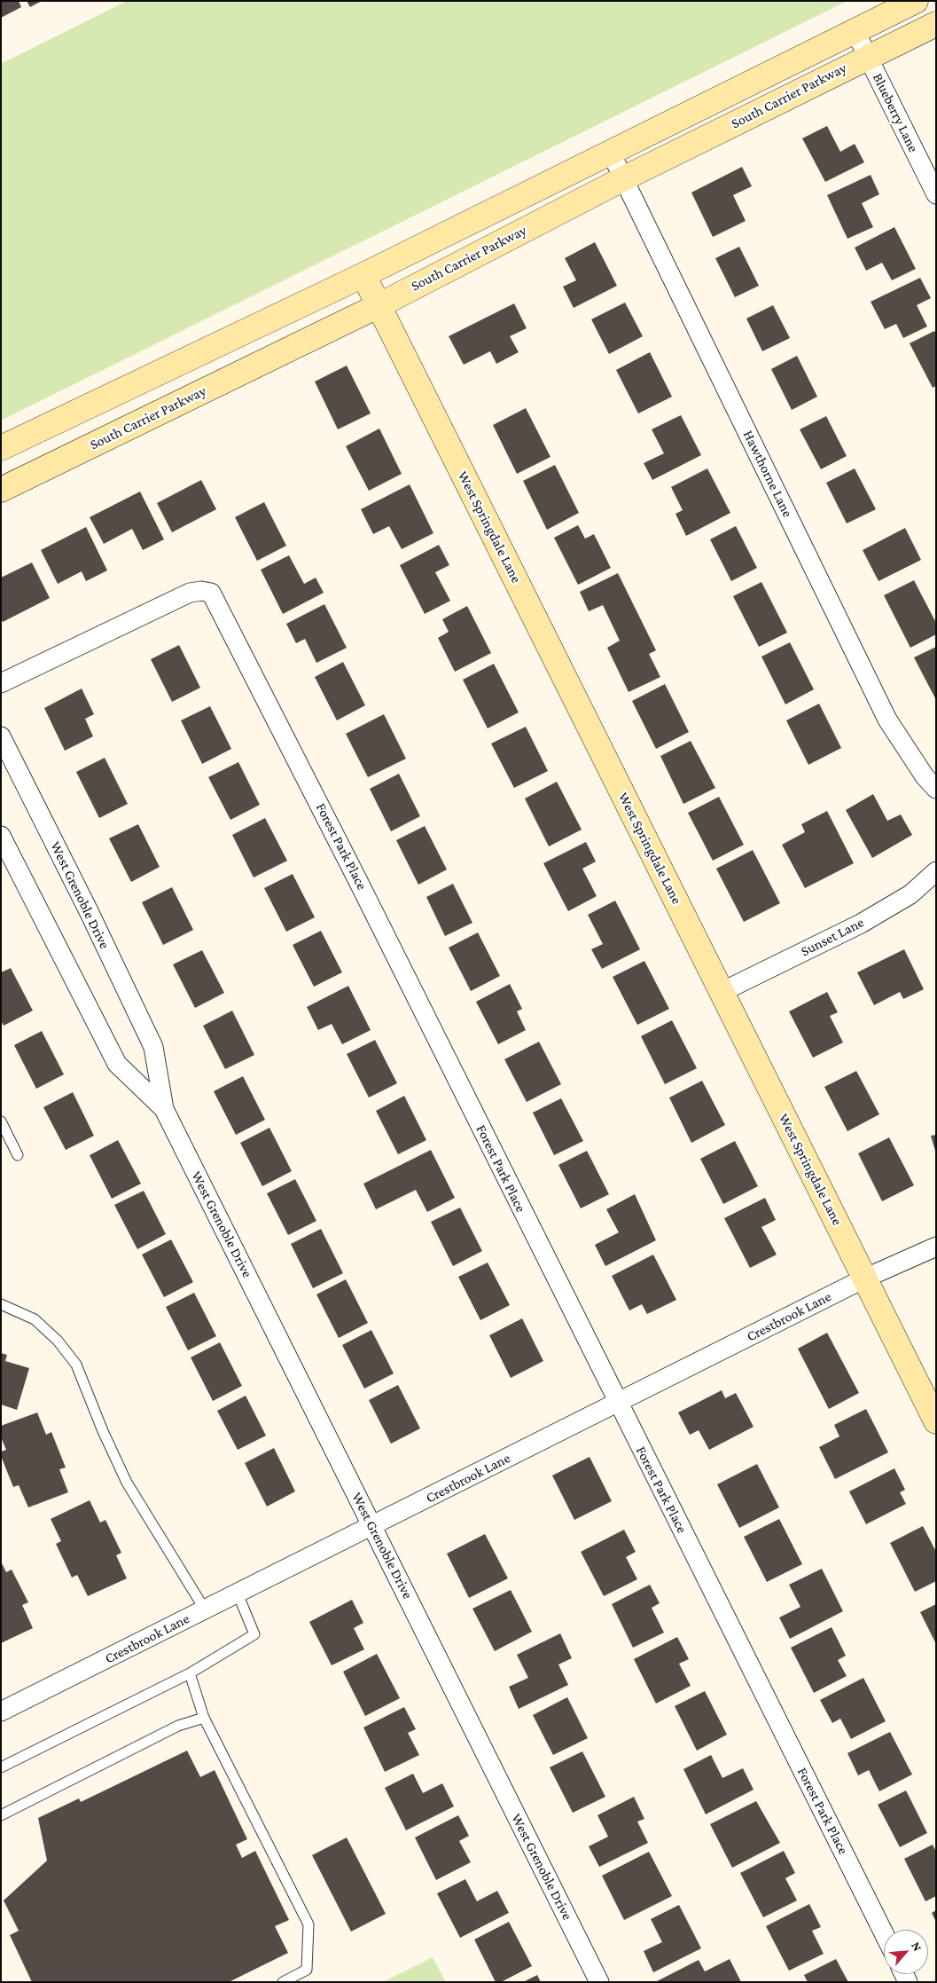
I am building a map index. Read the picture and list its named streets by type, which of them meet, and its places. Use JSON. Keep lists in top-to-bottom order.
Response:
{
  "streets": {
    "main road": ["South Carrier Parkway", "West Springdale Lane"],
    "street": [
      "Blueberry Lane",
      "Hawthorne Lane",
      "Forest Park Place",
      "West Grenoble Drive",
      "Sunset Lane",
      "Crestbrook Lane"
    ]
  },
  "crossings": [
    ["South Carrier Parkway", "Blueberry Lane"],
    ["South Carrier Parkway", "Hawthorne Lane"],
    ["South Carrier Parkway", "West Springdale Lane"],
    ["West Springdale Lane", "Sunset Lane"],
    ["West Springdale Lane", "Crestbrook Lane"],
    ["Forest Park Place", "Crestbrook Lane"],
    ["West Grenoble Drive", "Crestbrook Lane"]
  ],
  "north": "top right"
}
